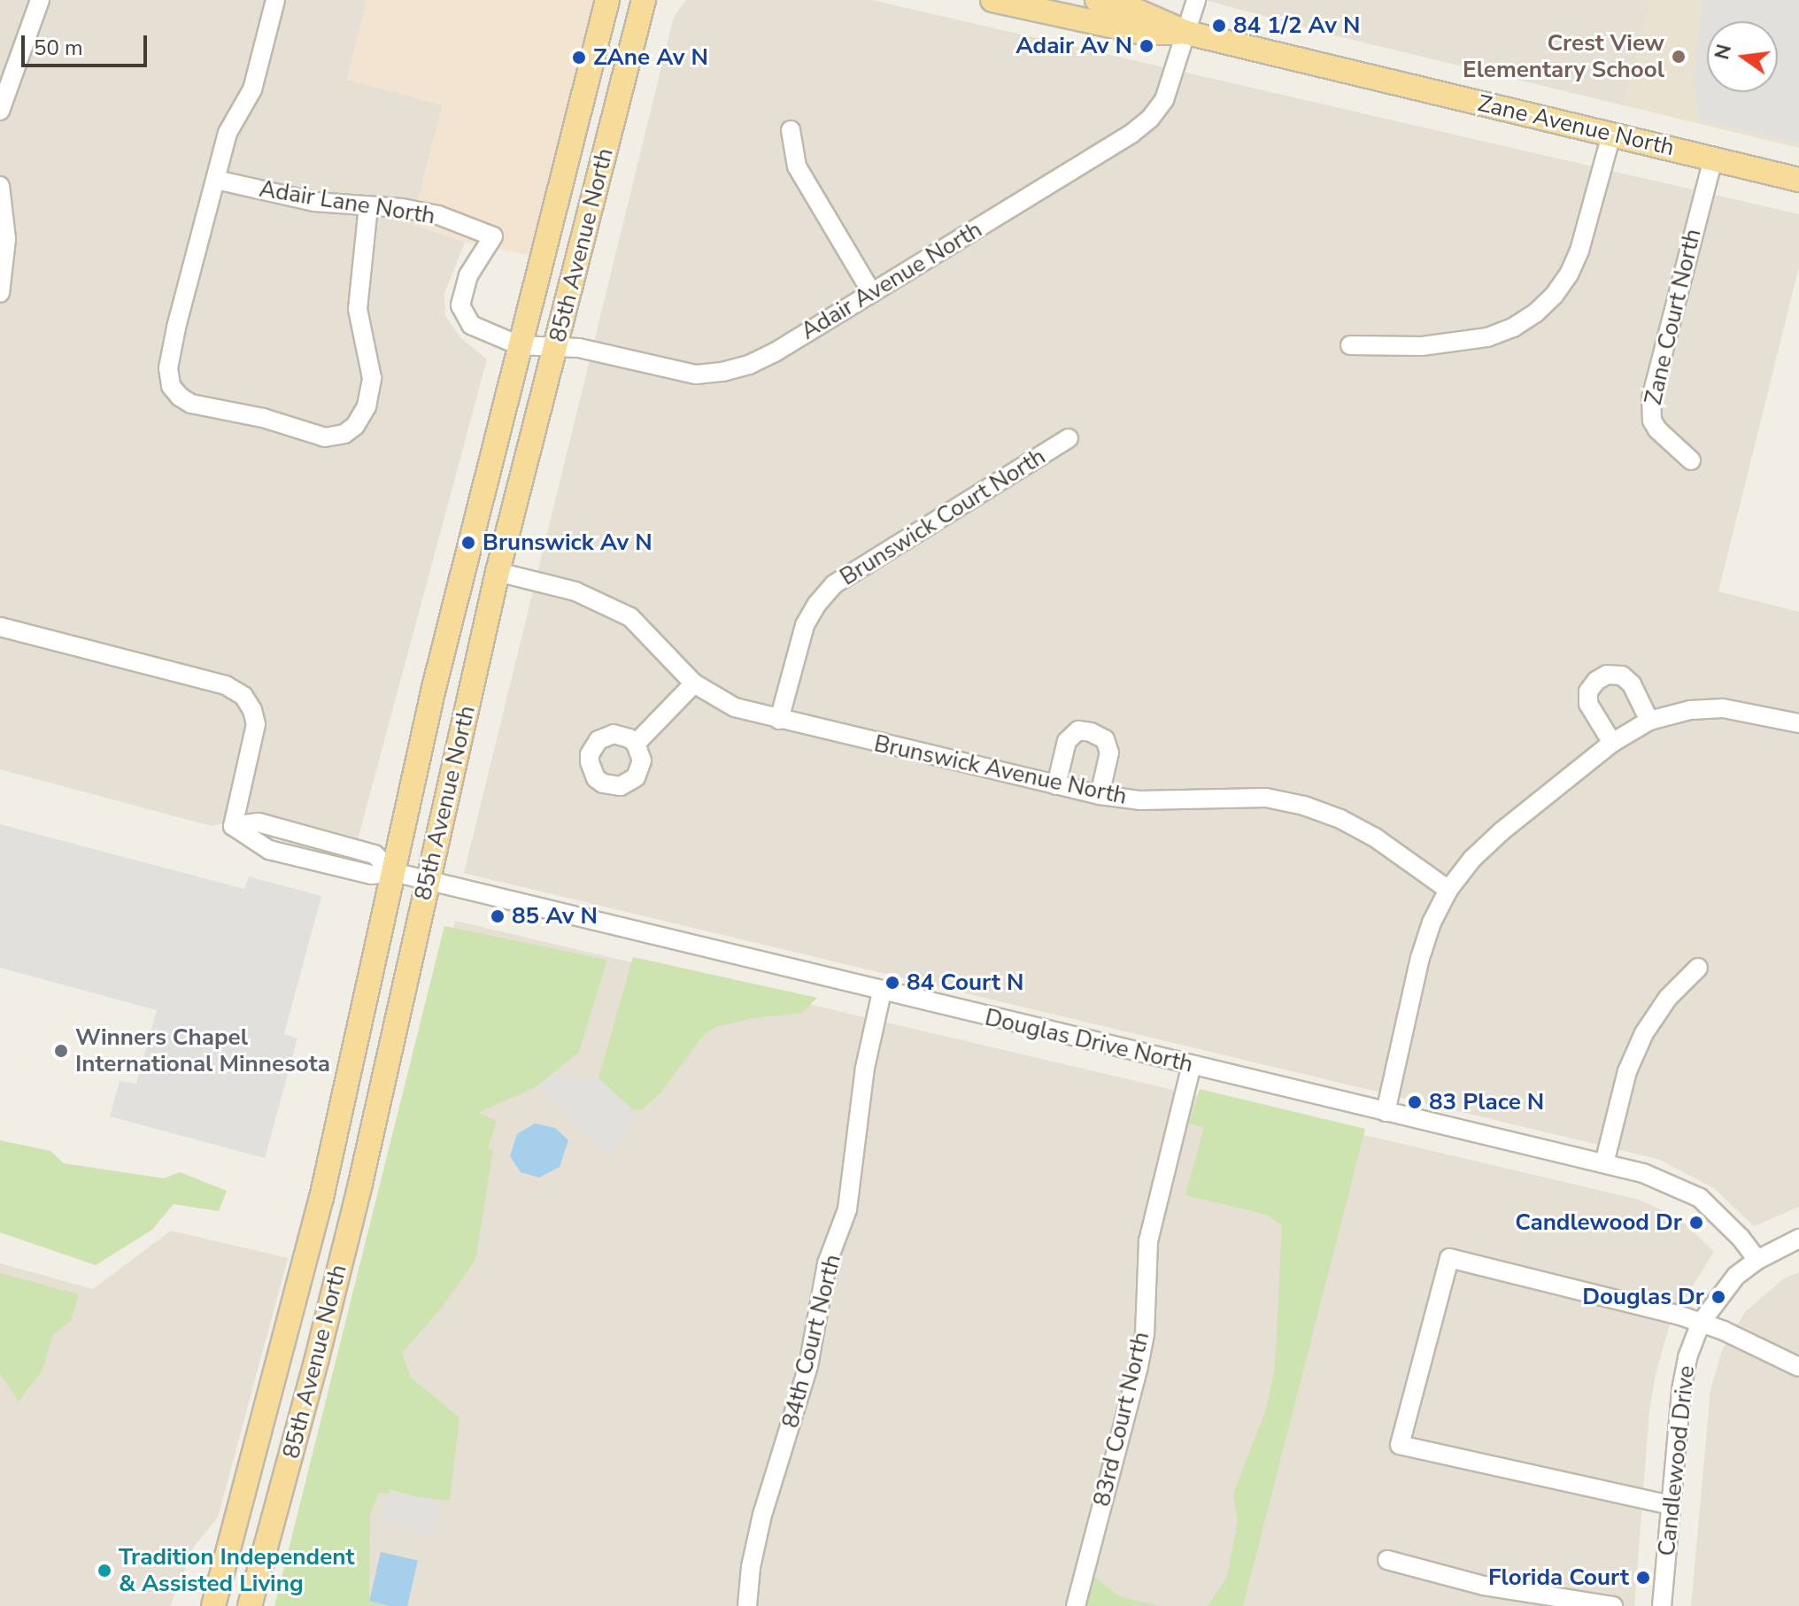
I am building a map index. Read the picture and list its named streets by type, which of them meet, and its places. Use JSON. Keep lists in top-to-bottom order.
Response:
{
  "streets": {
    "main road": ["Zane Avenue North", "85th Avenue North"],
    "street": [
      "Adair Lane North",
      "Adair Avenue North",
      "Zane Court North",
      "Brunswick Court North",
      "Brunswick Avenue North",
      "Douglas Drive North",
      "84th Court North",
      "83rd Court North",
      "Candlewood Drive"
    ]
  },
  "crossings": [
    ["Zane Avenue North", "Adair Avenue North"],
    ["Zane Avenue North", "Zane Court North"],
    ["Adair Lane North", "85th Avenue North"],
    ["Adair Lane North", "Adair Avenue North"],
    ["85th Avenue North", "Adair Avenue North"],
    ["85th Avenue North", "Brunswick Avenue North"],
    ["85th Avenue North", "Douglas Drive North"],
    ["Brunswick Court North", "Brunswick Avenue North"],
    ["Douglas Drive North", "84th Court North"],
    ["Douglas Drive North", "83rd Court North"],
    ["Douglas Drive North", "Candlewood Drive"]
  ],
  "places": [
    "84 1/2 Av N",
    "Adair Av N",
    "Crest View Elementary School",
    "ZAne Av N",
    "Brunswick Av N",
    "85 Av N",
    "84 Court N",
    "Winners Chapel International Minnesota",
    "83 Place N",
    "Candlewood Dr",
    "Douglas Dr",
    "Tradition Independent & Assisted Living",
    "Florida Court"
  ],
  "scale_bar": "50 m",
  "north": "left"
}
